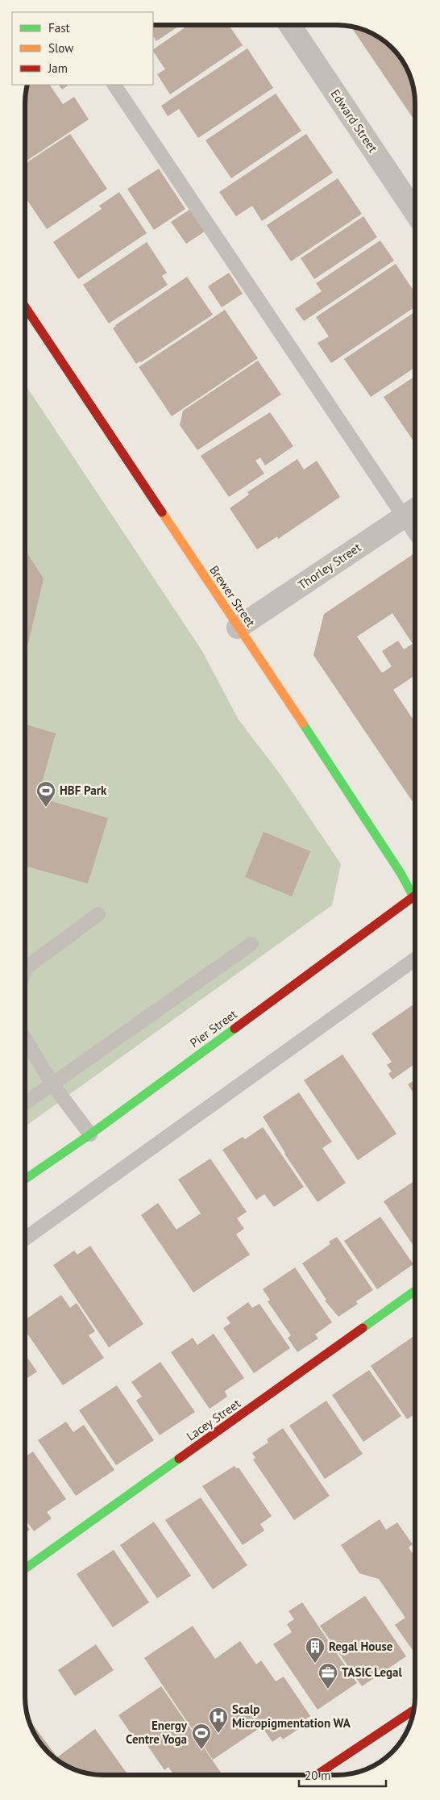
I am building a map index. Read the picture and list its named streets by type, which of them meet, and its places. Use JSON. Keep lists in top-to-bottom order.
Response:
{
  "streets": {
    "street": [
      "Edward Street",
      "Thorley Street",
      "Brewer Street",
      "Pier Street",
      "Lacey Street"
    ]
  },
  "crossings": [
    ["Thorley Street", "Brewer Street"],
    ["Brewer Street", "Pier Street"]
  ],
  "places": {
    "sports": ["HBF Park", "Energy Centre Yoga"],
    "building": ["Regal House"],
    "office": ["TASIC Legal"],
    "hospital": ["Scalp Micropigmentation WA"]
  },
  "legend": ["Fast", "Slow", "Jam"],
  "scale_bar": "20 m"
}
